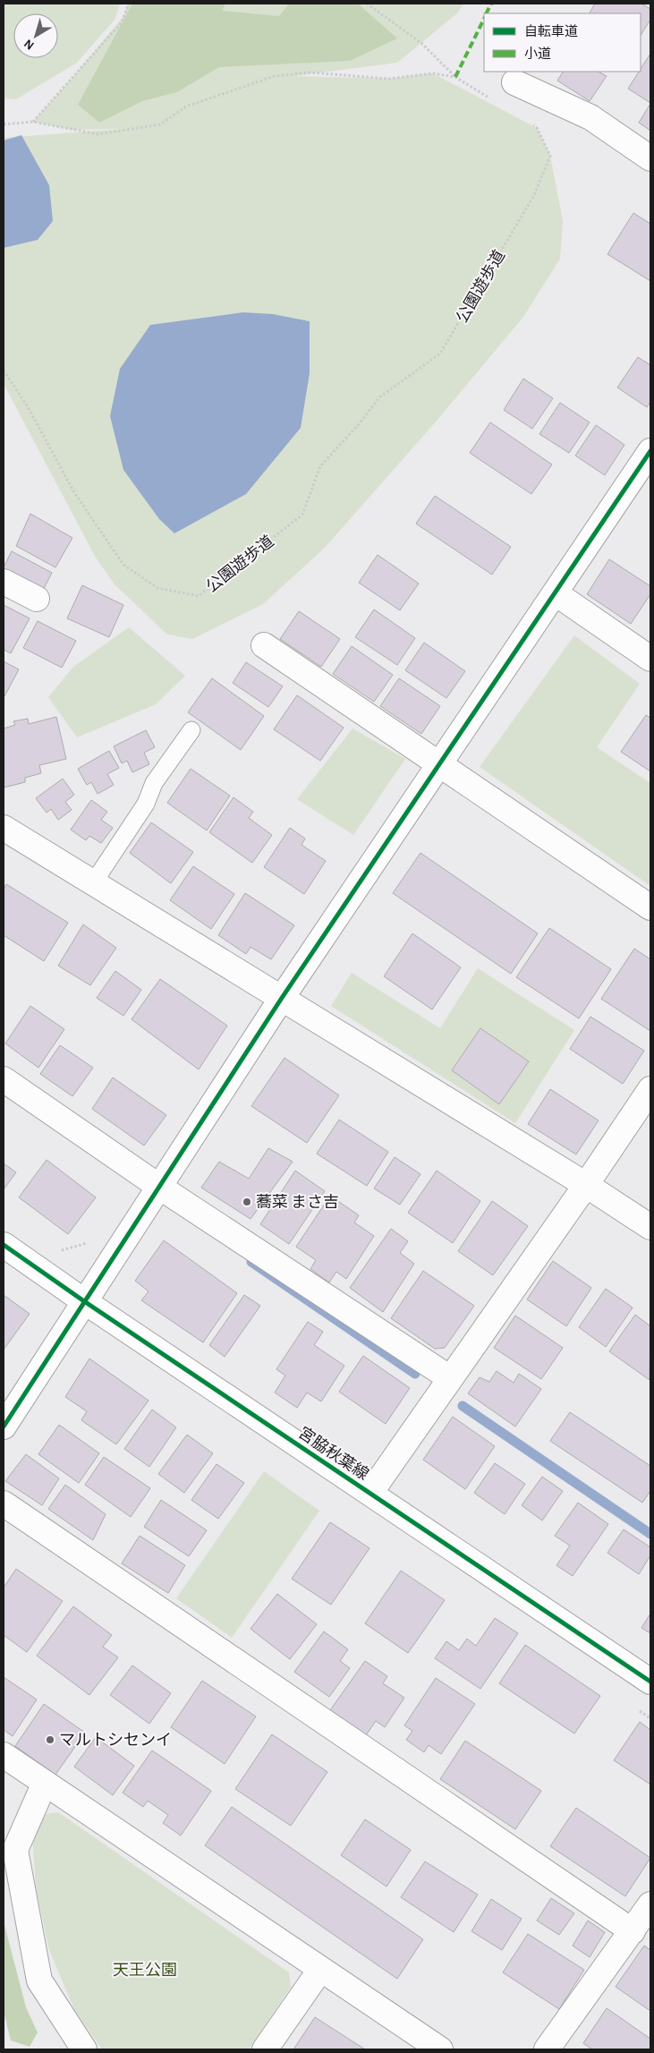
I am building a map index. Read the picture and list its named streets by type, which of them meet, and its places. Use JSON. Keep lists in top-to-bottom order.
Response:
{
  "streets": {
    "street": ["宮脇秋葉線"],
    "path": ["公園遊歩道"]
  },
  "parks": ["天王公園"],
  "places": ["蕎菜 まさ吉", "マルトシセンイ"],
  "legend": ["自転車道", "小道"],
  "north": "bottom left"
}
